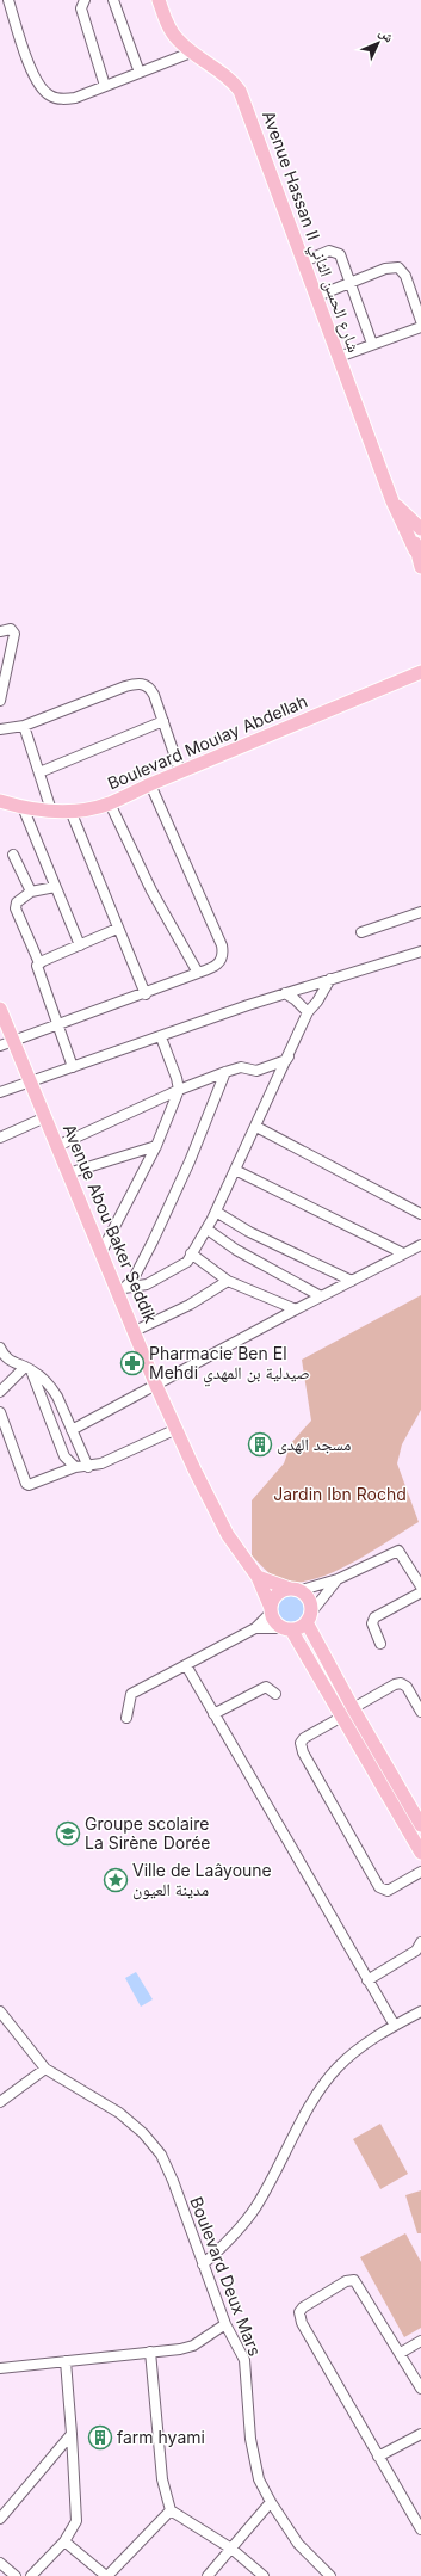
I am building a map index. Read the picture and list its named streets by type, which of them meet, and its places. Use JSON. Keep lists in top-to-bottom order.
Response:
{
  "streets": {
    "main road": ["Avenue Hassan II شارع الحسن الثاني", "Boulevard Moulay Abdellah", "Avenue Abou Baker Seddik"],
    "street": ["Boulevard Deux Mars"]
  },
  "parks": ["Jardin Ibn Rochd"],
  "places": {
    "pharmacy": ["Pharmacie Ben El Mehdi صيدلية بن المهدي"],
    "building": ["مسجد الهدى", "farm hyami"],
    "school or university": ["Groupe scolaire La Sirène Dorée"],
    "place": ["Ville de Laâyoune مدينة العيون"]
  },
  "north": "top right"
}
